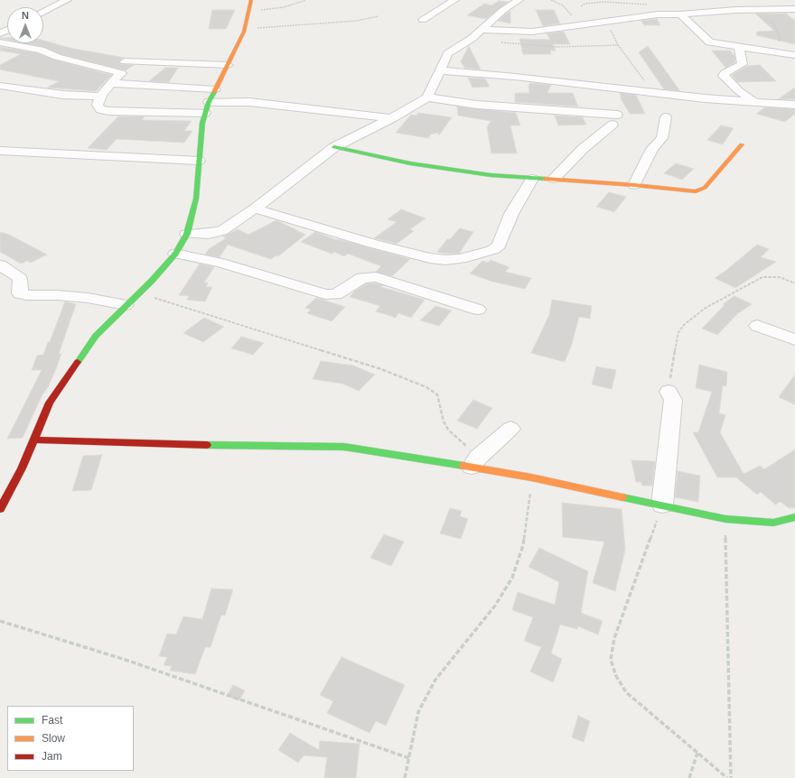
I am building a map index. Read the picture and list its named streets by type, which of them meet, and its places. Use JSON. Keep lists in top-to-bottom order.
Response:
{
  "legend": ["Fast", "Slow", "Jam"],
  "north": "top"
}
